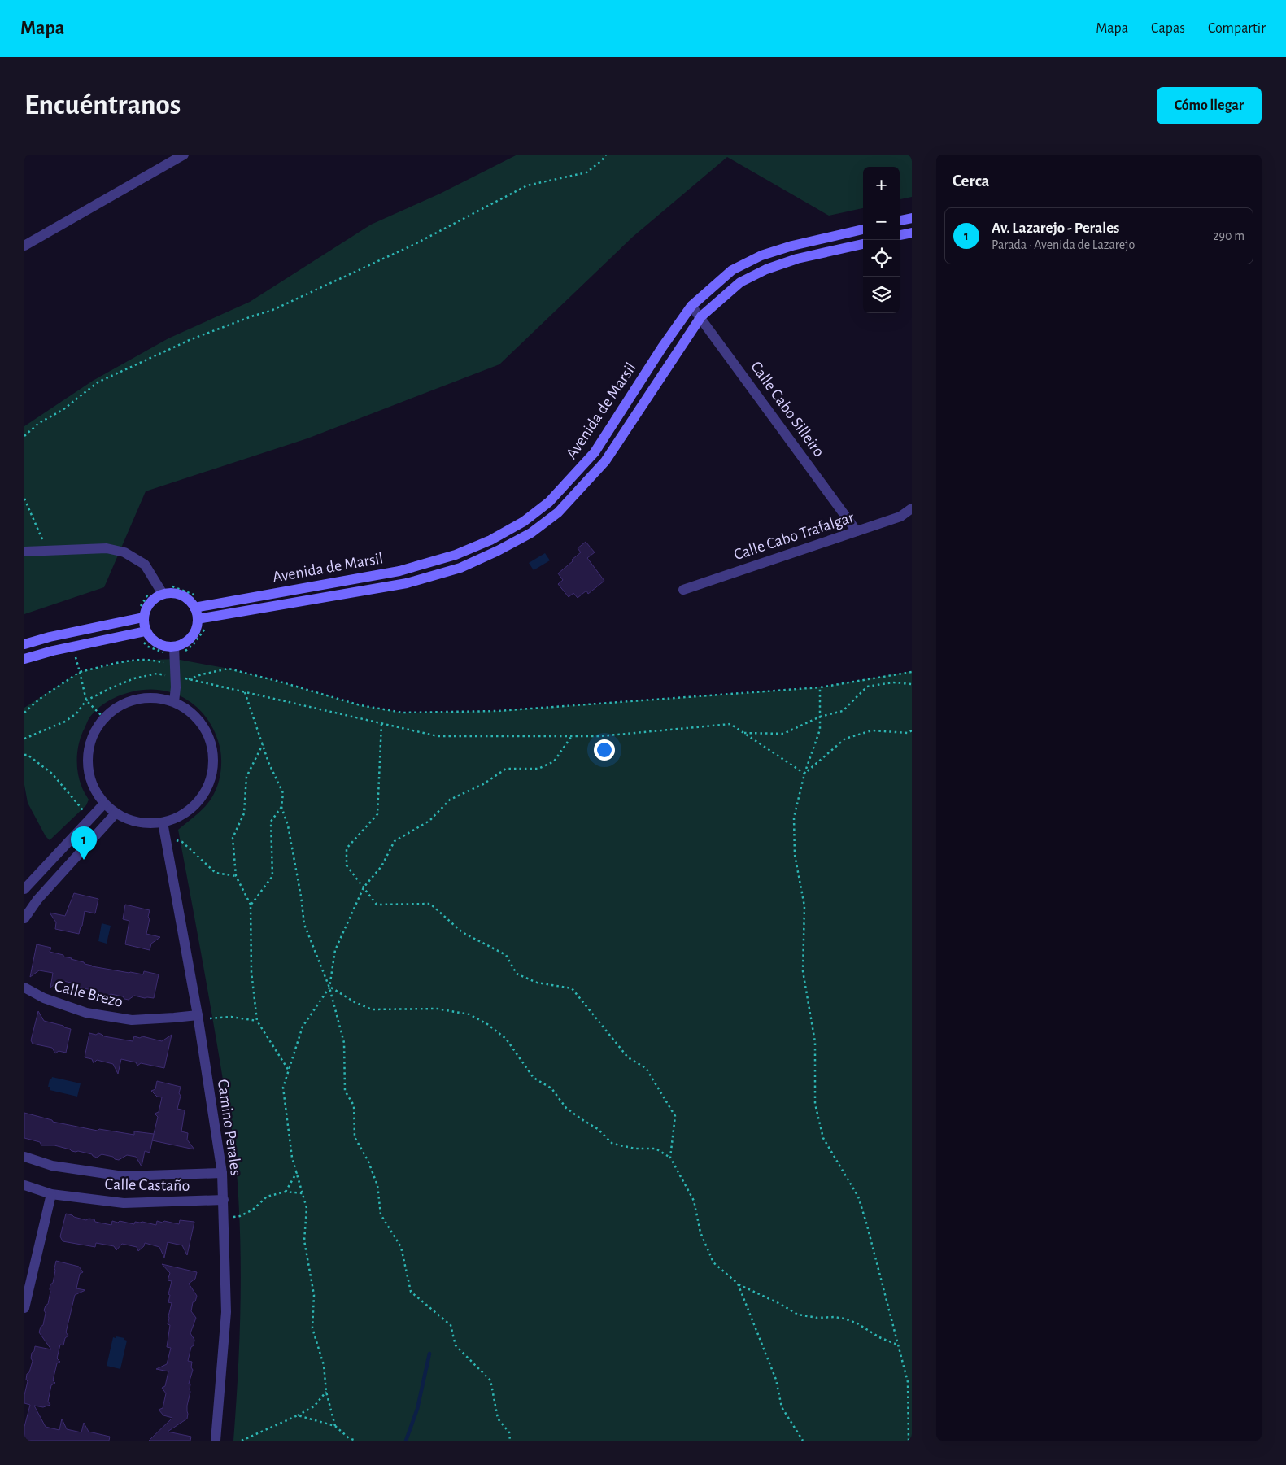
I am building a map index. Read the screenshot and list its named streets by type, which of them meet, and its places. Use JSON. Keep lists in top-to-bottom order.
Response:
{
  "streets": {
    "street": [
      "Calle Cabo Silleiro",
      "Avenida de Marsil",
      "Calle Cabo Trafalgar",
      "Calle Brezo",
      "Camino Perales",
      "Calle Castaño"
    ]
  },
  "crossings": [
    ["Calle Cabo Silleiro", "Avenida de Marsil"],
    ["Calle Cabo Silleiro", "Calle Cabo Trafalgar"],
    ["Calle Brezo", "Camino Perales"],
    ["Camino Perales", "Calle Castaño"]
  ],
  "page": {
    "header": "Mapa",
    "nav": ["Mapa", "Capas", "Compartir"],
    "buttons": "Cómo llegar",
    "title": "Encuéntranos",
    "heading": "Cerca",
    "map_buttons": ["+", "−"],
    "list": [
      {
        "mark": "1",
        "name": "Av. Lazarejo - Perales",
        "note": "Parada · Avenida de Lazarejo",
        "value": "290 m"
      }
    ],
    "pins": "1"
  }
}
